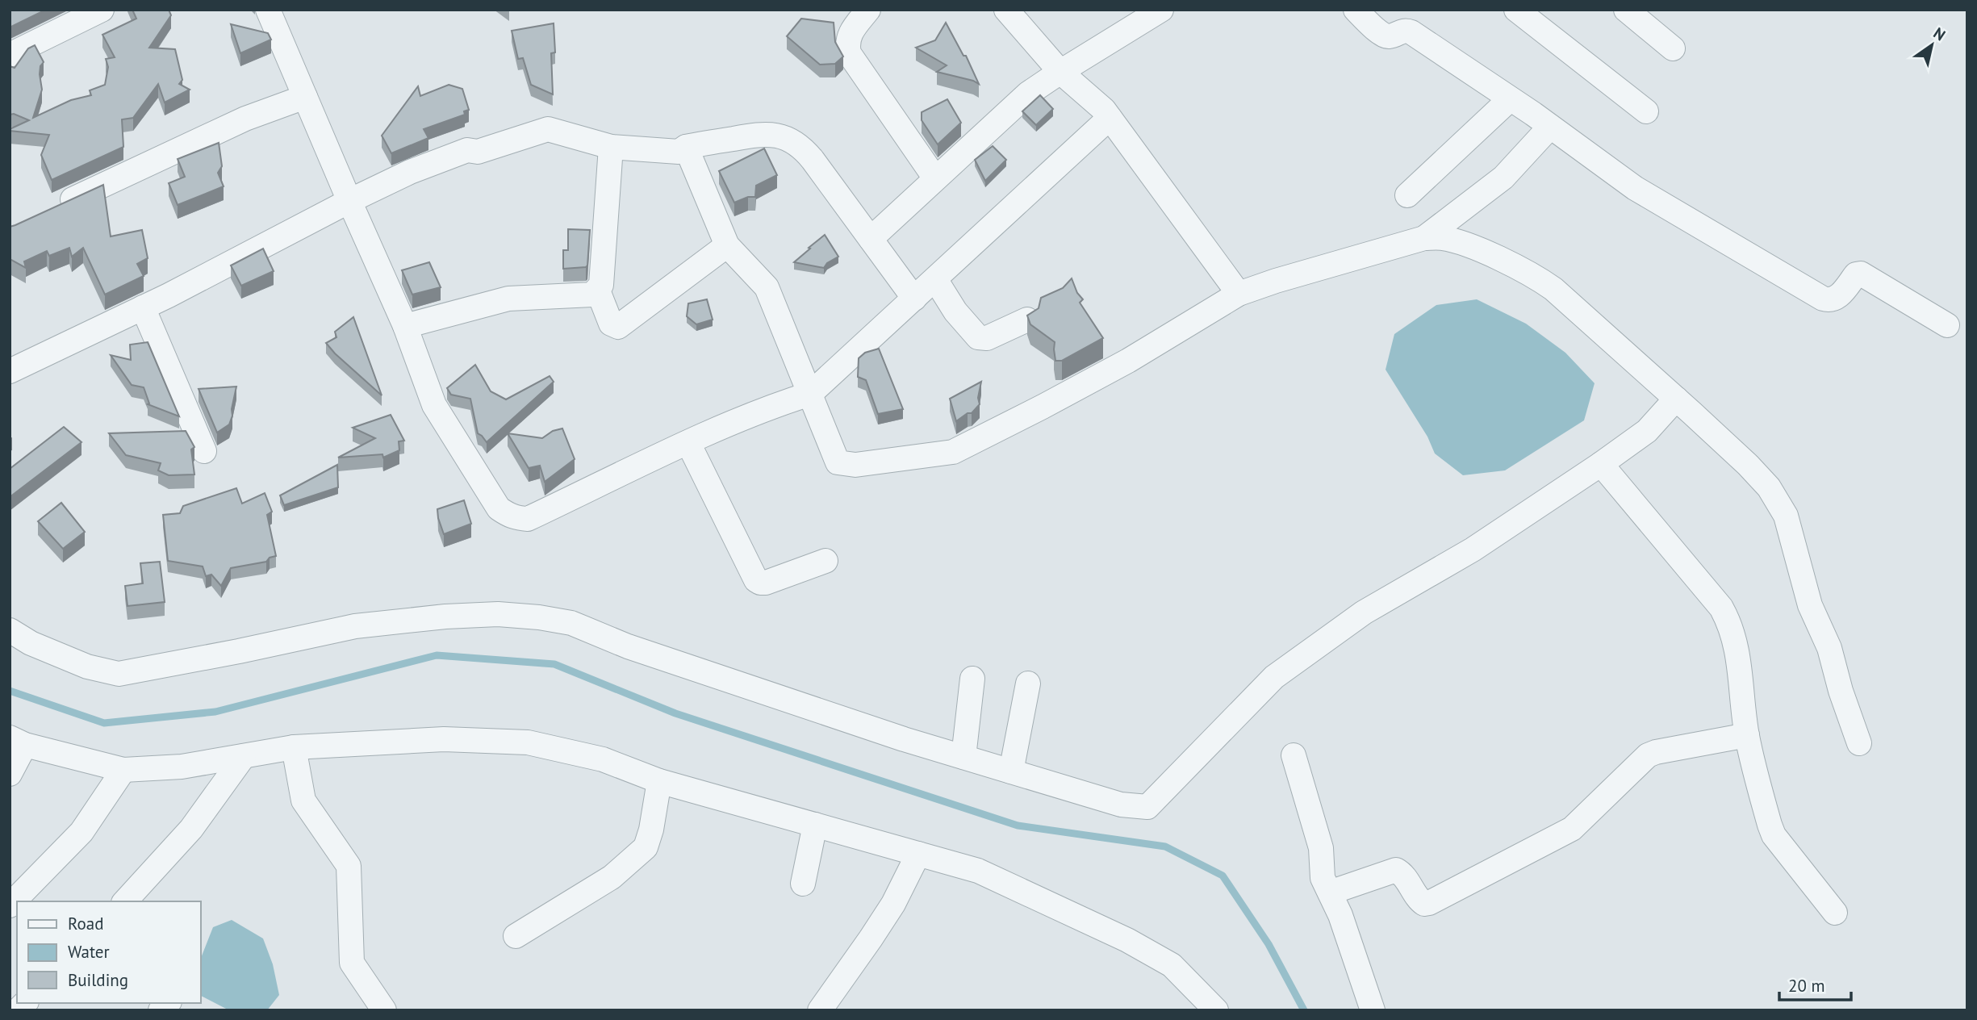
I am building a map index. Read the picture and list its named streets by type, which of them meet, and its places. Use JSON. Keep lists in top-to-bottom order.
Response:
{
  "legend": ["Road", "Water", "Building"],
  "scale_bar": "20 m",
  "north": "top right"
}
